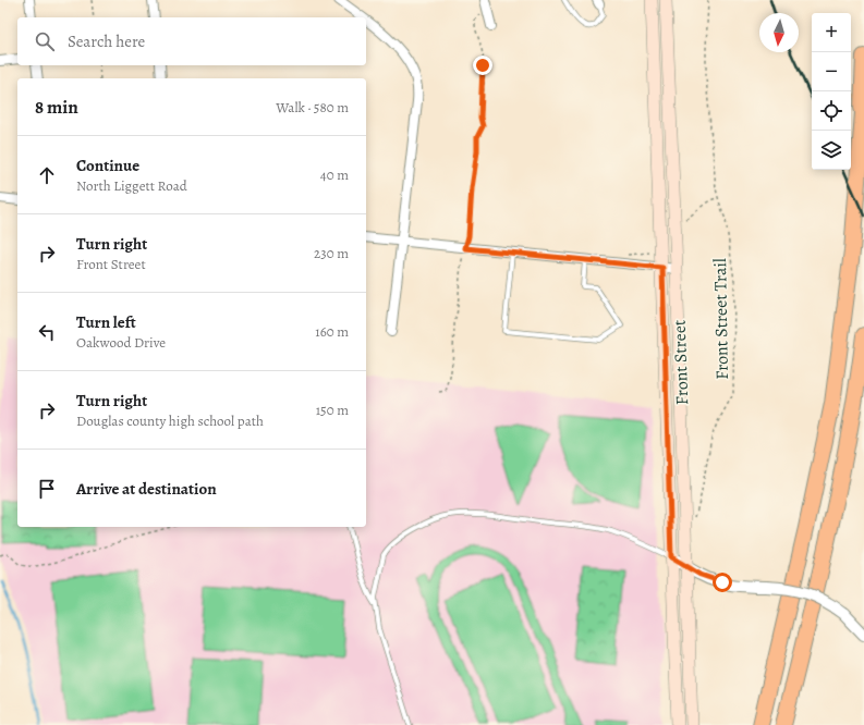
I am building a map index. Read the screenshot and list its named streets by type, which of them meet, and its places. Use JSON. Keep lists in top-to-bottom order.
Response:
{
  "streets": {
    "main road": ["Front Street"],
    "path": ["Front Street Trail"]
  },
  "north": "bottom",
  "page": {
    "map_buttons": ["+", "−"],
    "search": "Search here",
    "heading": ["8 min", "Walk · 580 m"],
    "list": [
      ["Continue", "North Liggett Road", "40 m"],
      ["Turn right", "Front Street", "230 m"],
      ["Turn left", "Oakwood Drive", "160 m"],
      ["Turn right", "Douglas county high school path", "150 m"],
      "Arrive at destination"
    ]
  }
}
